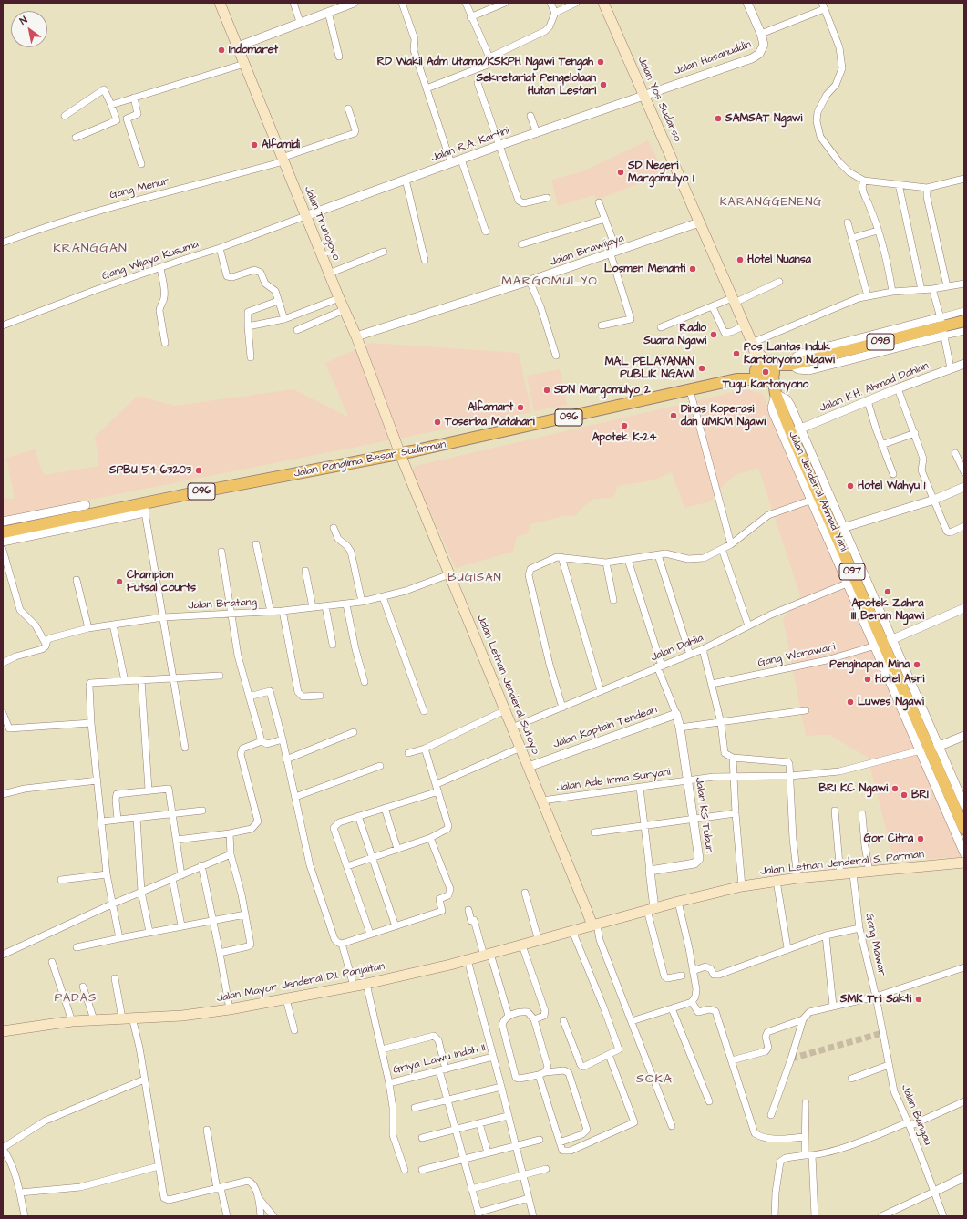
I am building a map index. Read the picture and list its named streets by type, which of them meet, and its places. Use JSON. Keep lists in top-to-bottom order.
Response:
{
  "streets": {
    "main road": [
      "Jalan Yos Sudarso",
      "Jalan Trunojoyo",
      "098",
      "096",
      "Jalan Panglima Besar Sudirman",
      "Jalan Jenderal Ahmad Yani",
      "097",
      "Jalan Letnan Jenderal Sutoyo",
      "Jalan Letnan Jenderal S. Parman",
      "Jalan Mayor Jenderal D.I. Panjaitan"
    ],
    "street": [
      "Jalan Hasanuddin",
      "Jalan R.A. Kartini",
      "Gang Menur",
      "Jalan Brawijaya",
      "Gang Wijaya Kusuma",
      "Jalan K.H. Ahmad Dahlan",
      "Jalan Bratang",
      "Jalan Dahlia",
      "Gang Worawari",
      "Jalan Kaptain Tendean",
      "Jalan Ade Irma Suryani",
      "Jalan KS Tubun",
      "Gang Mawar",
      "Griya Lawu Indah II",
      "Jalan Bangau"
    ]
  },
  "crossings": [
    ["Jalan Hasanuddin", "Jalan Yos Sudarso"],
    ["Jalan Hasanuddin", "Jalan R.A. Kartini"],
    ["Jalan Yos Sudarso", "Jalan R.A. Kartini"],
    ["Jalan Yos Sudarso", "Jalan Brawijaya"],
    ["Jalan Yos Sudarso", "098"],
    ["Jalan Yos Sudarso", "Jalan Panglima Besar Sudirman"],
    ["Jalan Yos Sudarso", "Jalan Jenderal Ahmad Yani"],
    ["Jalan R.A. Kartini", "Jalan Trunojoyo"],
    ["Jalan R.A. Kartini", "Gang Wijaya Kusuma"],
    ["Gang Menur", "Jalan Trunojoyo"],
    ["Jalan Trunojoyo", "Jalan Brawijaya"],
    ["Jalan Trunojoyo", "Gang Wijaya Kusuma"],
    ["Jalan Trunojoyo", "Jalan Panglima Besar Sudirman"],
    ["Jalan Trunojoyo", "Jalan Letnan Jenderal Sutoyo"],
    ["098", "Jalan Panglima Besar Sudirman"],
    ["098", "Jalan Jenderal Ahmad Yani"],
    ["Jalan K.H. Ahmad Dahlan", "Jalan Jenderal Ahmad Yani"],
    ["Jalan Panglima Besar Sudirman", "Jalan Jenderal Ahmad Yani"],
    ["Jalan Panglima Besar Sudirman", "Jalan Letnan Jenderal Sutoyo"],
    ["Jalan Jenderal Ahmad Yani", "Jalan Dahlia"],
    ["Jalan Jenderal Ahmad Yani", "Gang Worawari"],
    ["Jalan Jenderal Ahmad Yani", "Jalan Ade Irma Suryani"],
    ["Jalan Bratang", "Jalan Letnan Jenderal Sutoyo"],
    ["Jalan Dahlia", "Jalan Letnan Jenderal Sutoyo"],
    ["Jalan Letnan Jenderal Sutoyo", "Jalan Kaptain Tendean"],
    ["Jalan Letnan Jenderal Sutoyo", "Jalan Ade Irma Suryani"],
    ["Jalan Letnan Jenderal Sutoyo", "Jalan Letnan Jenderal S. Parman"],
    ["Jalan Letnan Jenderal Sutoyo", "Jalan Mayor Jenderal D.I. Panjaitan"],
    ["Jalan Ade Irma Suryani", "Jalan KS Tubun"],
    ["Jalan Letnan Jenderal S. Parman", "Gang Mawar"],
    ["Jalan Letnan Jenderal S. Parman", "Jalan Mayor Jenderal D.I. Panjaitan"],
    ["Gang Mawar", "Jalan Bangau"]
  ],
  "districts": [
    "KARANGGENENG",
    "KRANGGAN",
    "MARGOMULYO",
    "BUGISAN",
    "PADAS",
    "SOKA"
  ],
  "places": [
    "Indomaret",
    "RD Wakil Adm Utama/KSKPH Ngawi Tengah",
    "Sekretariat Pengelolaan Hutan Lestari",
    "SAMSAT Ngawi",
    "Alfamidi",
    "SD Negeri Margomulyo 1",
    "Hotel Nuansa",
    "Losmen Menanti",
    "Radio Suara Ngawi",
    "Pos Lantas Induk Kartonyono Ngawi",
    "MAL PELAYANAN PUBLIK NGAWI",
    "Tugu Kartonyono",
    "SDN Margomulyo 2",
    "Alfamart",
    "Dinas Koperasi dan UMKM Ngawi",
    "Toserba Matahari",
    "Apotek K-24",
    "SPBU 54-63203",
    "Hotel Wahyu 1",
    "Champion Futsal courts",
    "Apotek Zahra III Beran Ngawi",
    "Penginapan Mina",
    "Hotel Asri",
    "Luwes Ngawi",
    "BRI KC Ngawi",
    "BRI",
    "Gor Citra",
    "SMK Tri Sakti"
  ],
  "north": "top left"
}
